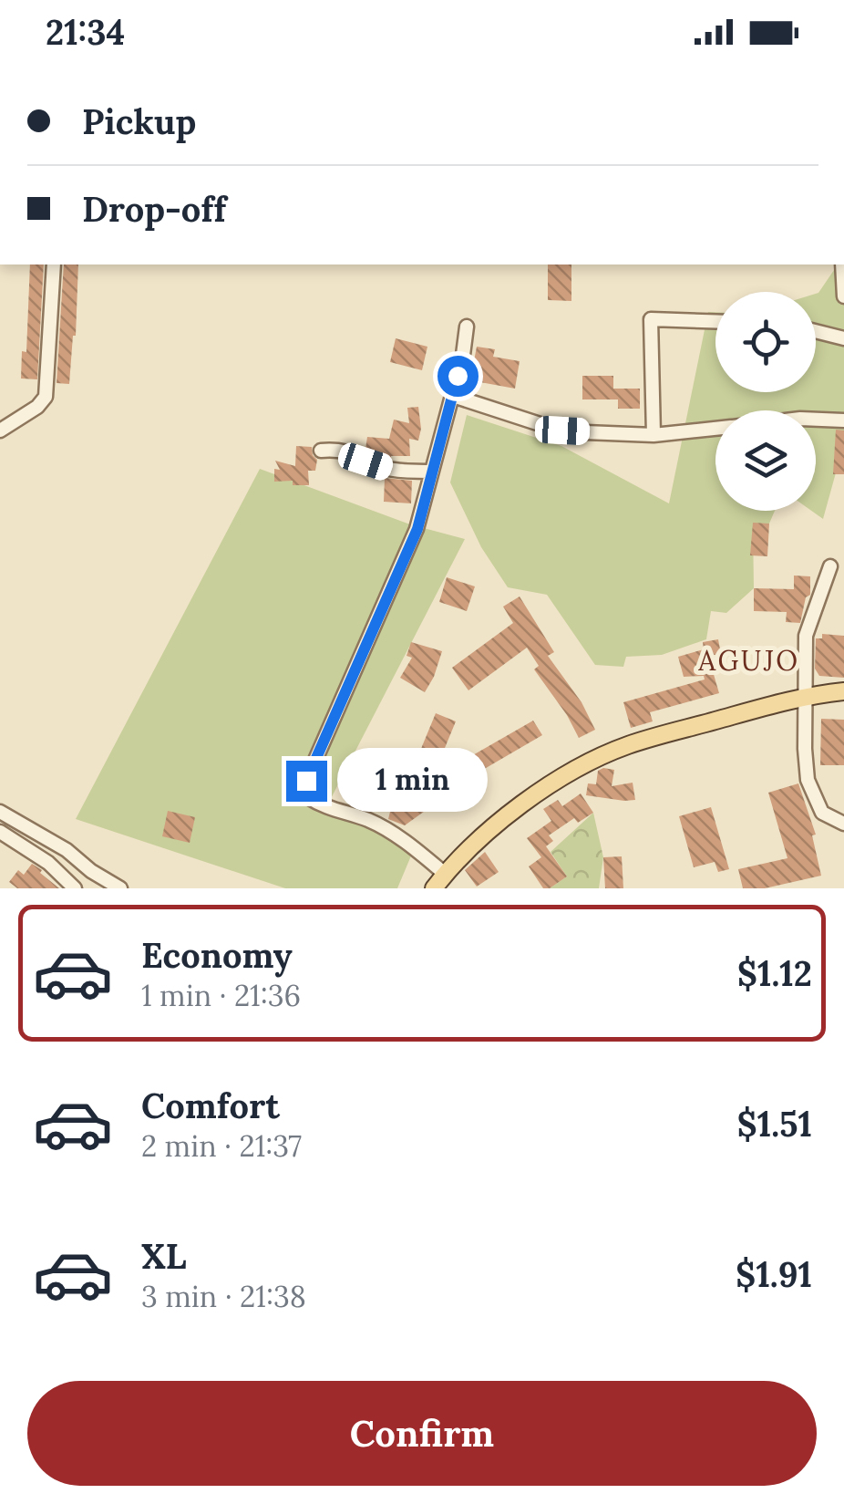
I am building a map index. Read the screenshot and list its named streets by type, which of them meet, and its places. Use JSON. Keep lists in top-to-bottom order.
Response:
{
  "districts": ["AGUJO"],
  "page": {
    "status": "21:34",
    "banner": ["Pickup", "Drop-off"],
    "bubble": "1 min",
    "list": [
      {
        "name": "Economy",
        "note": "1 min · 21:36",
        "value": "$1.12"
      },
      {
        "name": "Comfort",
        "note": "2 min · 21:37",
        "value": "$1.51"
      },
      {
        "name": "XL",
        "note": "3 min · 21:38",
        "value": "$1.91"
      }
    ],
    "buttons": "Confirm"
  }
}
